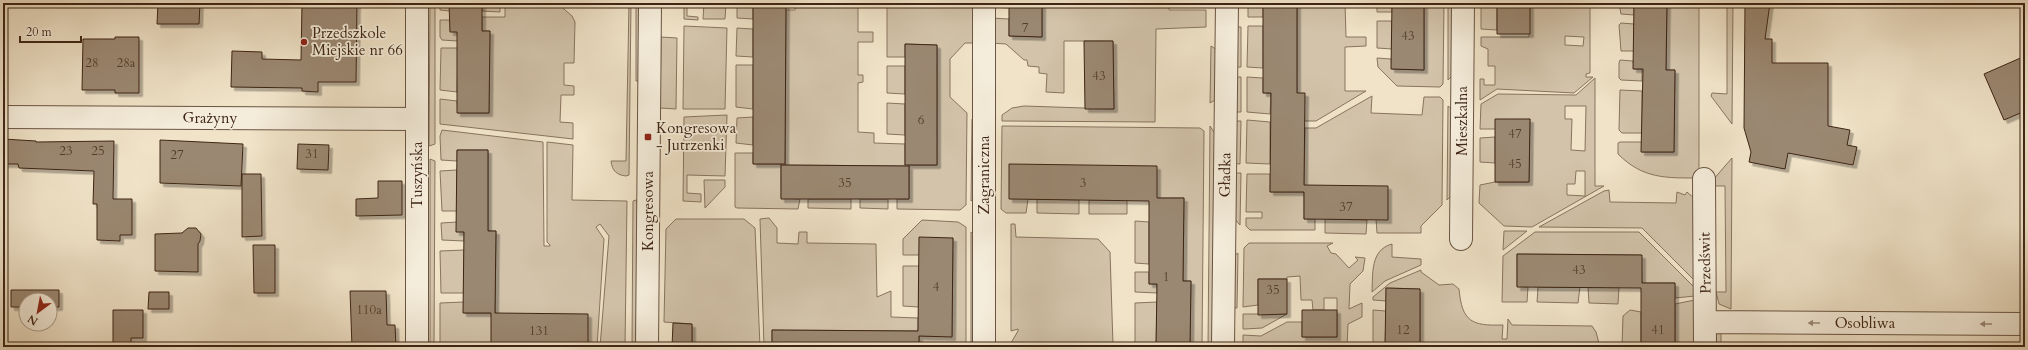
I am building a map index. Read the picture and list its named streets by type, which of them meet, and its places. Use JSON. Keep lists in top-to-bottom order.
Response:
{
  "streets": {
    "street": [
      "Grażyny",
      "Mieszkalna",
      "Tuszyńska",
      "Zagraniczna",
      "Gładka",
      "Kongresowa",
      "Przedświt",
      "Osobliwa"
    ]
  },
  "crossings": [
    ["Grażyny", "Tuszyńska"],
    ["Przedświt", "Osobliwa"]
  ],
  "one_way": ["Osobliwa"],
  "places": {
    "other": ["Przedszkole Miejskie nr 66"],
    "transit": ["Kongresowa - Jutrzenki"]
  },
  "house_numbers": [
    "7",
    "43",
    "28",
    "28a",
    "43",
    "6",
    "47",
    "23",
    "25",
    "31",
    "27",
    "45",
    "35",
    "3",
    "37",
    "43",
    "1",
    "4",
    "35",
    "110a",
    "12",
    "41",
    "131"
  ],
  "scale_bar": "20 m",
  "north": "bottom left"
}
